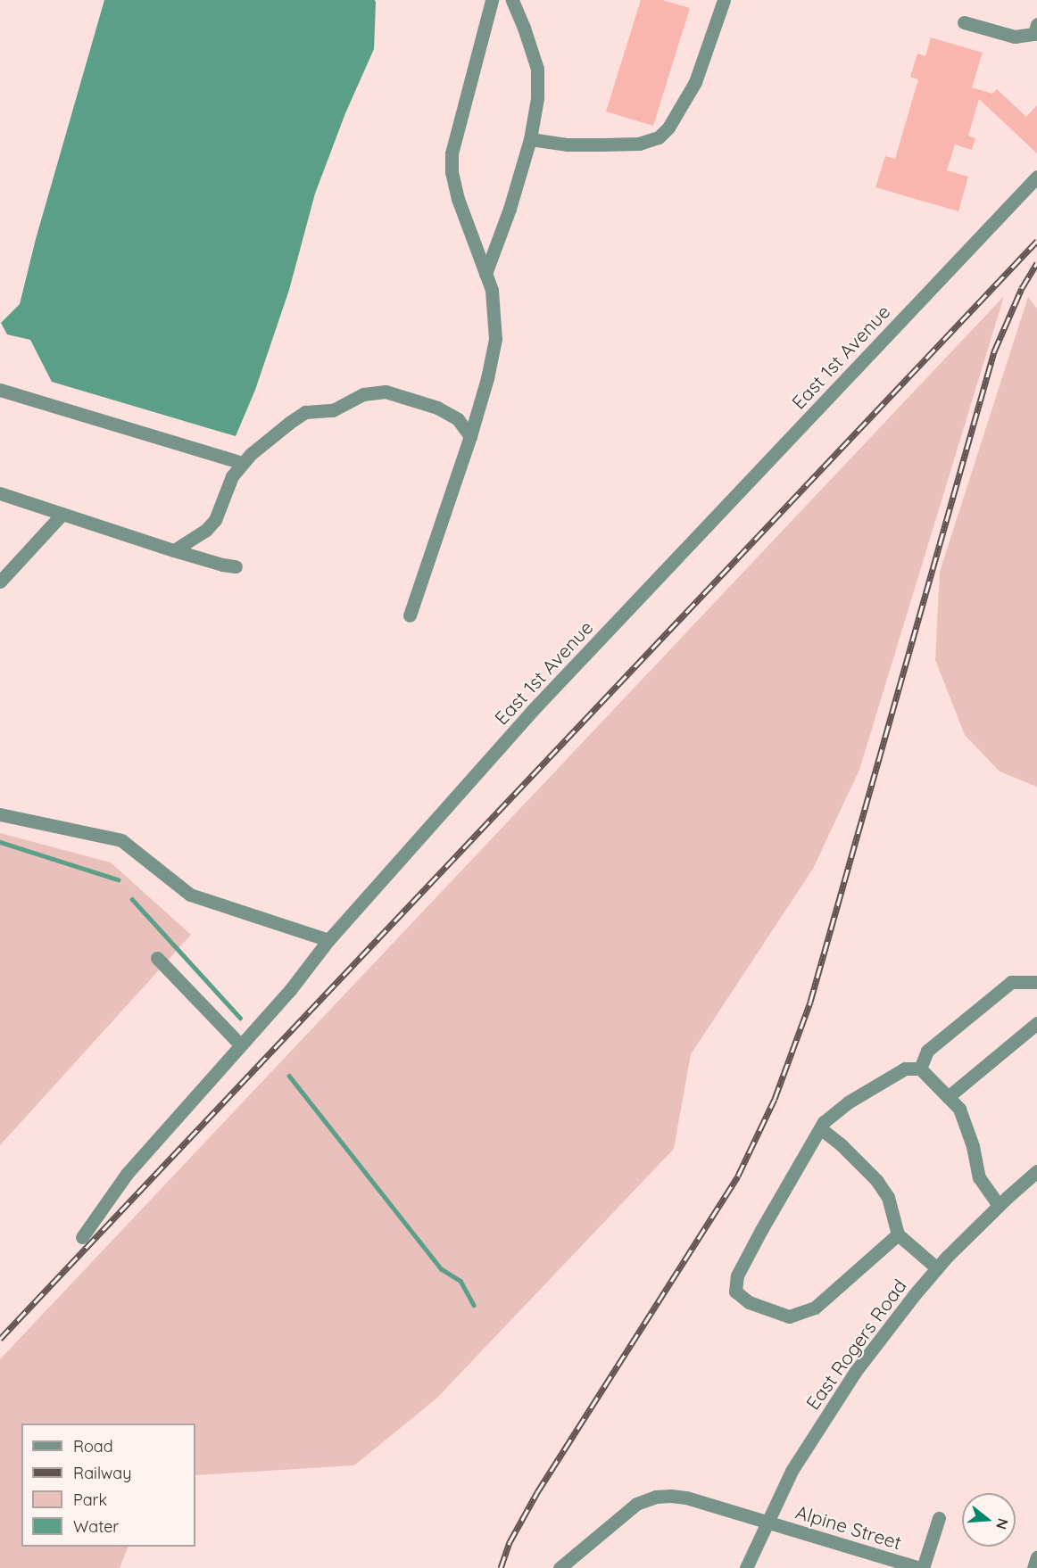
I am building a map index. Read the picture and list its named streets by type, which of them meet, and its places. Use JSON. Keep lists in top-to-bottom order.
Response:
{
  "streets": {
    "street": ["East 1st Avenue", "East Rogers Road", "Alpine Street"]
  },
  "crossings": [
    ["East Rogers Road", "Alpine Street"]
  ],
  "legend": [
    "Road",
    "Railway",
    "Park",
    "Water"
  ],
  "north": "right"
}
